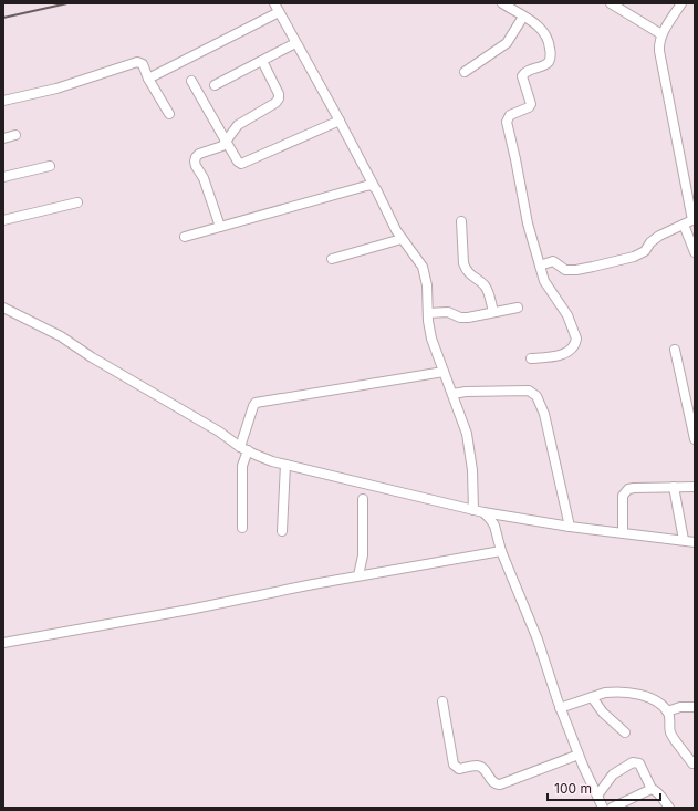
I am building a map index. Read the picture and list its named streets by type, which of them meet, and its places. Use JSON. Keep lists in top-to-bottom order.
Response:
{
  "scale_bar": "100 m"
}
